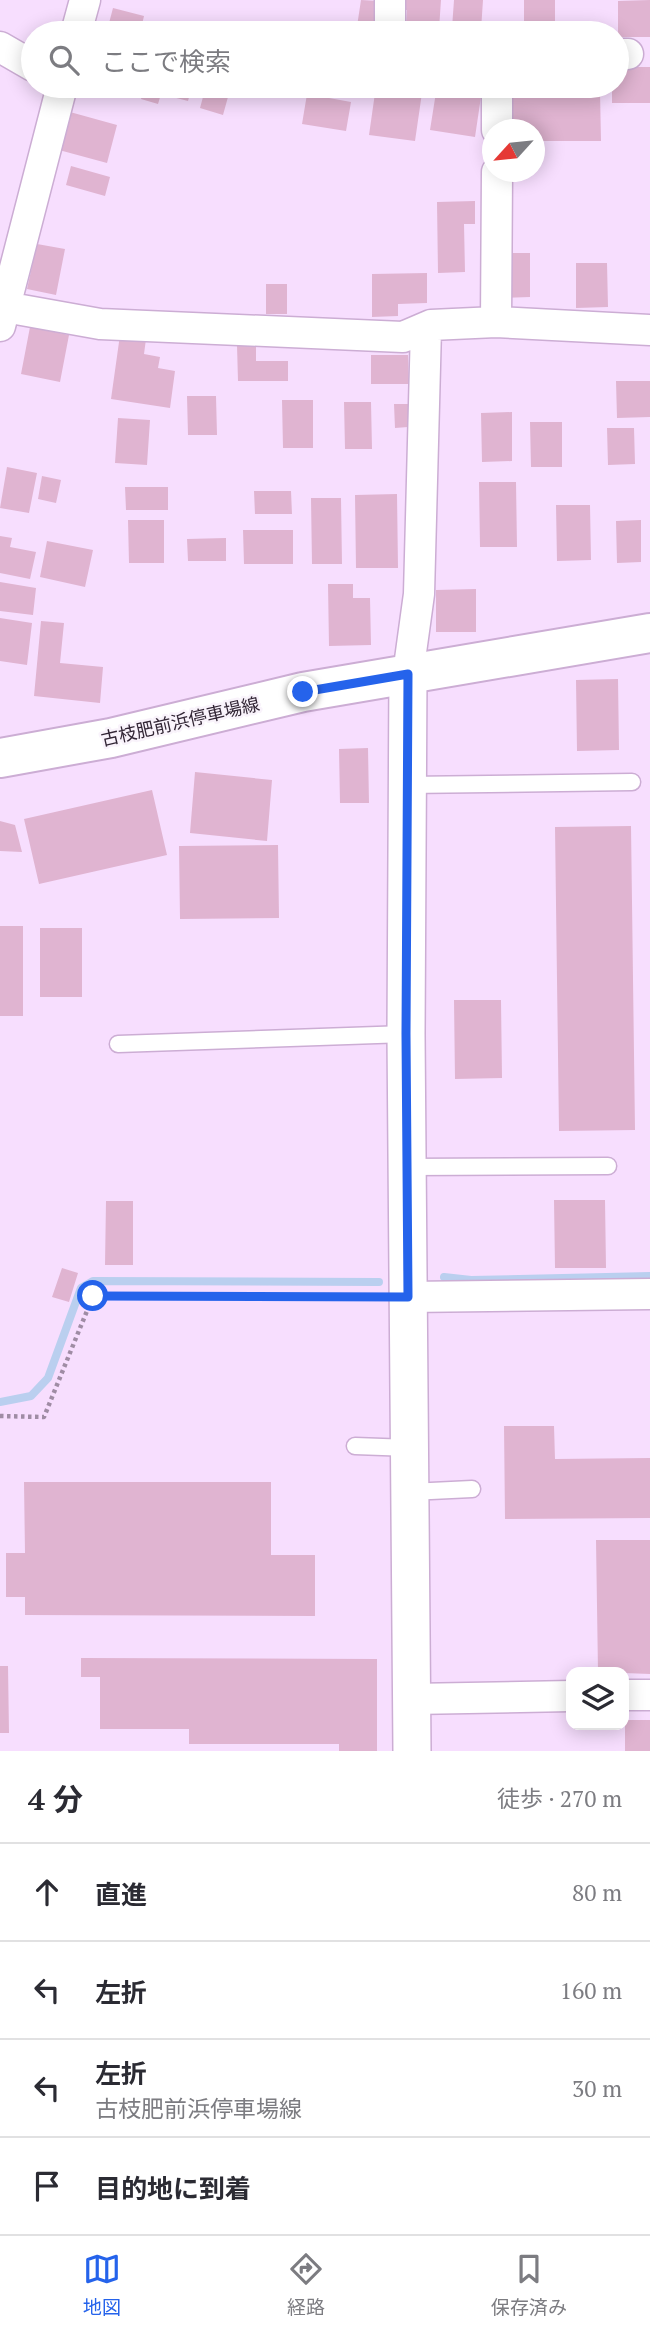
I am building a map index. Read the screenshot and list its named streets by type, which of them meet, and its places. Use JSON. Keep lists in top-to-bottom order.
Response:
{
  "streets": {
    "main road": ["古枝肥前浜停車場線"]
  },
  "north": "bottom left",
  "page": {
    "search": "ここで検索",
    "heading": ["4 分", "徒歩 · 270 m"],
    "list": [
      ["直進", "80 m"],
      ["左折", "160 m"],
      ["左折", "古枝肥前浜停車場線", "30 m"],
      "目的地に到着"
    ],
    "nav": ["地図", "経路", "保存済み"]
  }
}
